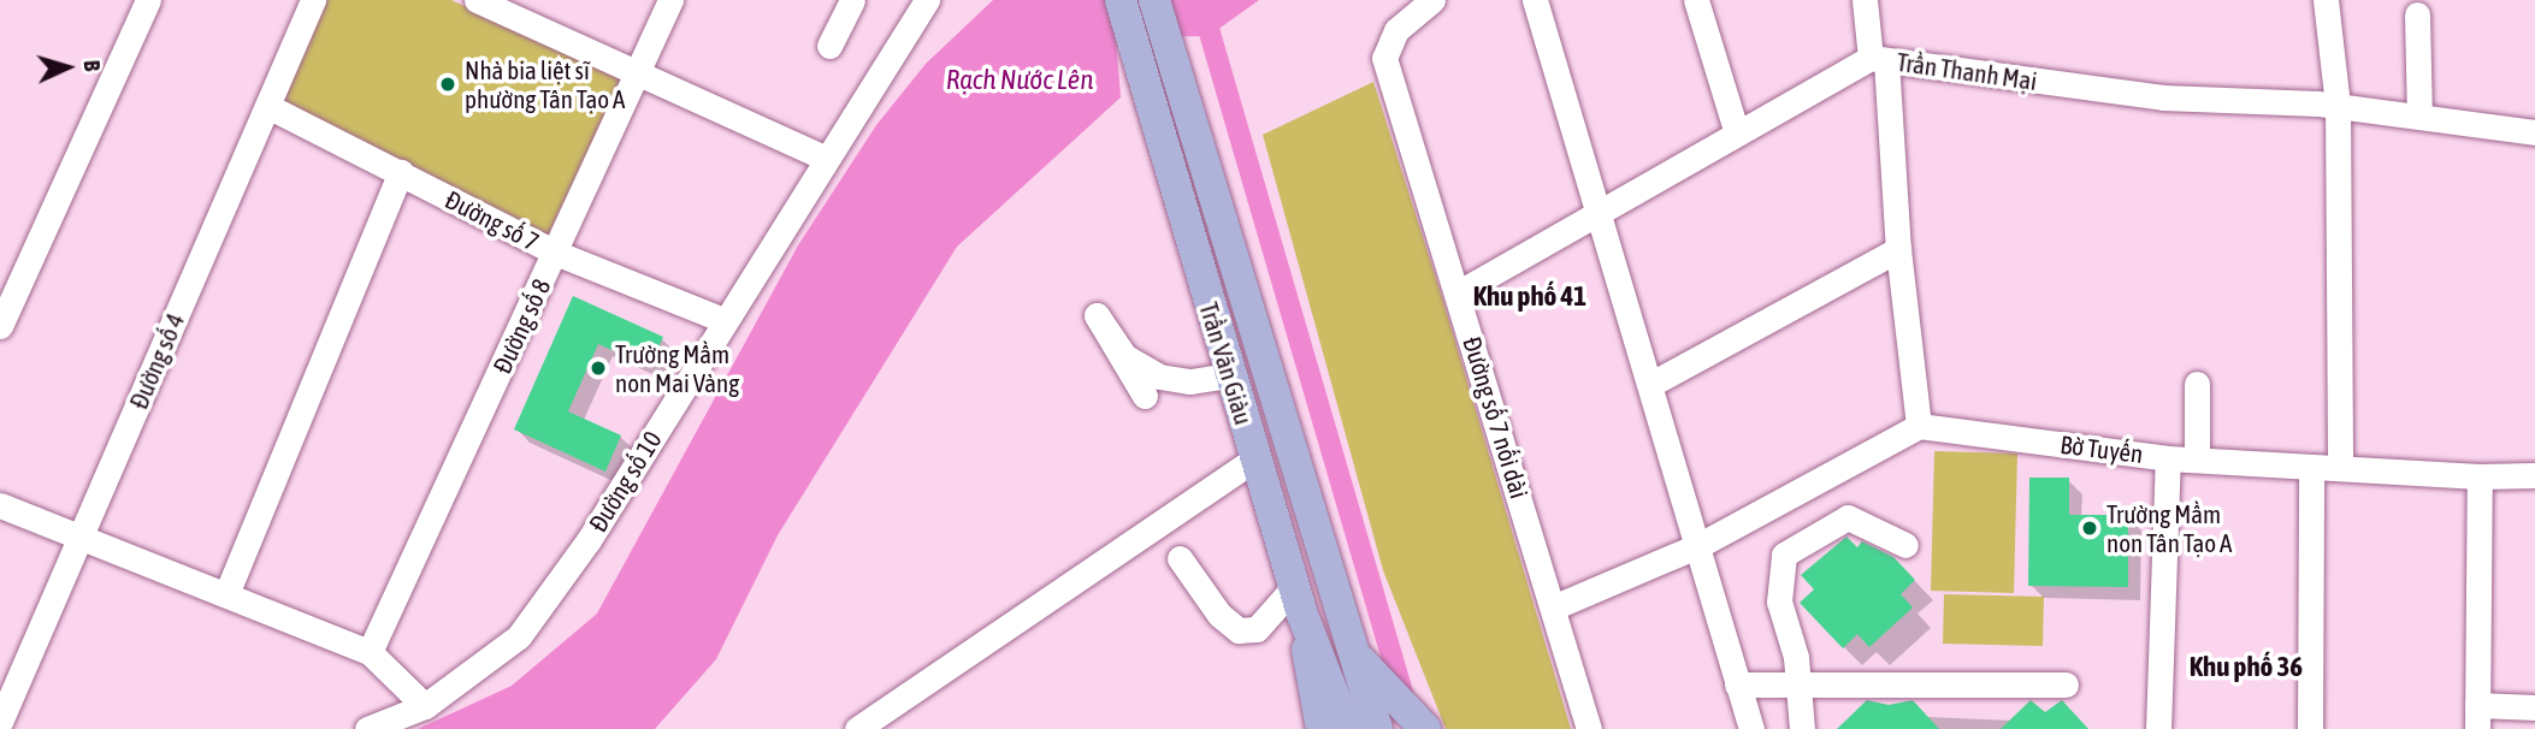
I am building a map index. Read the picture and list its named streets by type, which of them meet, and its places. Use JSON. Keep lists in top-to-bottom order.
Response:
{
  "streets": {
    "main road": ["Trần Văn Giàu"],
    "street": [
      "Trần Thanh Mại",
      "Đường số 7",
      "Đường số 8",
      "Đường số 4",
      "Đường số 7 nối dài",
      "Bờ Tuyến",
      "Đường số 10"
    ]
  },
  "crossings": [
    ["Trần Thanh Mại", "Đường số 7 nối dài"],
    ["Đường số 7", "Đường số 8"],
    ["Đường số 7", "Đường số 4"],
    ["Đường số 7", "Đường số 10"]
  ],
  "districts": ["Khu phố 41", "Khu phố 36"],
  "water": ["Rạch Nước Lên"],
  "places": ["Nhà bia liệt sĩ phường Tân Tạo A", "Trường Mầm non Mai Vàng", "Trường Mầm non Tân Tạo A"],
  "north": "right"
}
